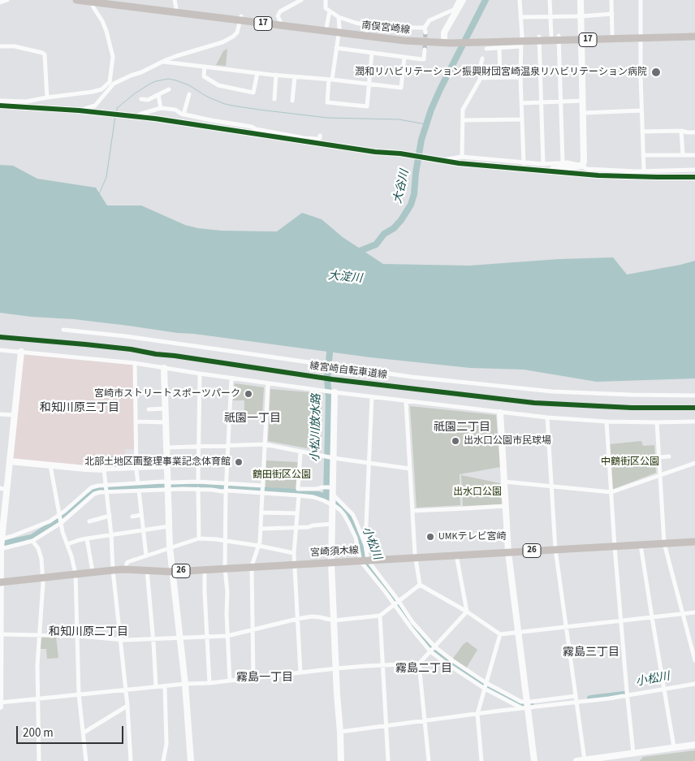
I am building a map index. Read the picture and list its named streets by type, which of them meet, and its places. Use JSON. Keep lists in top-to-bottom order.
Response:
{
  "streets": {
    "main road": [
      "17",
      "南俣宮崎線",
      "26",
      "宮崎須木線"
    ],
    "cycle path": ["綾宮崎自転車道線"]
  },
  "districts": [
    "和知川原三丁目",
    "祇園一丁目",
    "祇園二丁目",
    "和知川原二丁目",
    "霧島三丁目",
    "霧島二丁目",
    "霧島一丁目"
  ],
  "water": [
    "大谷川",
    "大淀川",
    "小松川放水路",
    "小松川"
  ],
  "parks": ["中鶴街区公園", "鶴田街区公園", "出水口公園"],
  "places": [
    "潤和リハビリテーション振興財団宮崎温泉リハビリテーション病院",
    "宮崎市ストリートスポーツパーク",
    "出水口公園市民球場",
    "北部土地区画整理事業記念体育館",
    "UMKテレビ宮崎"
  ],
  "scale_bar": "200 m"
}
